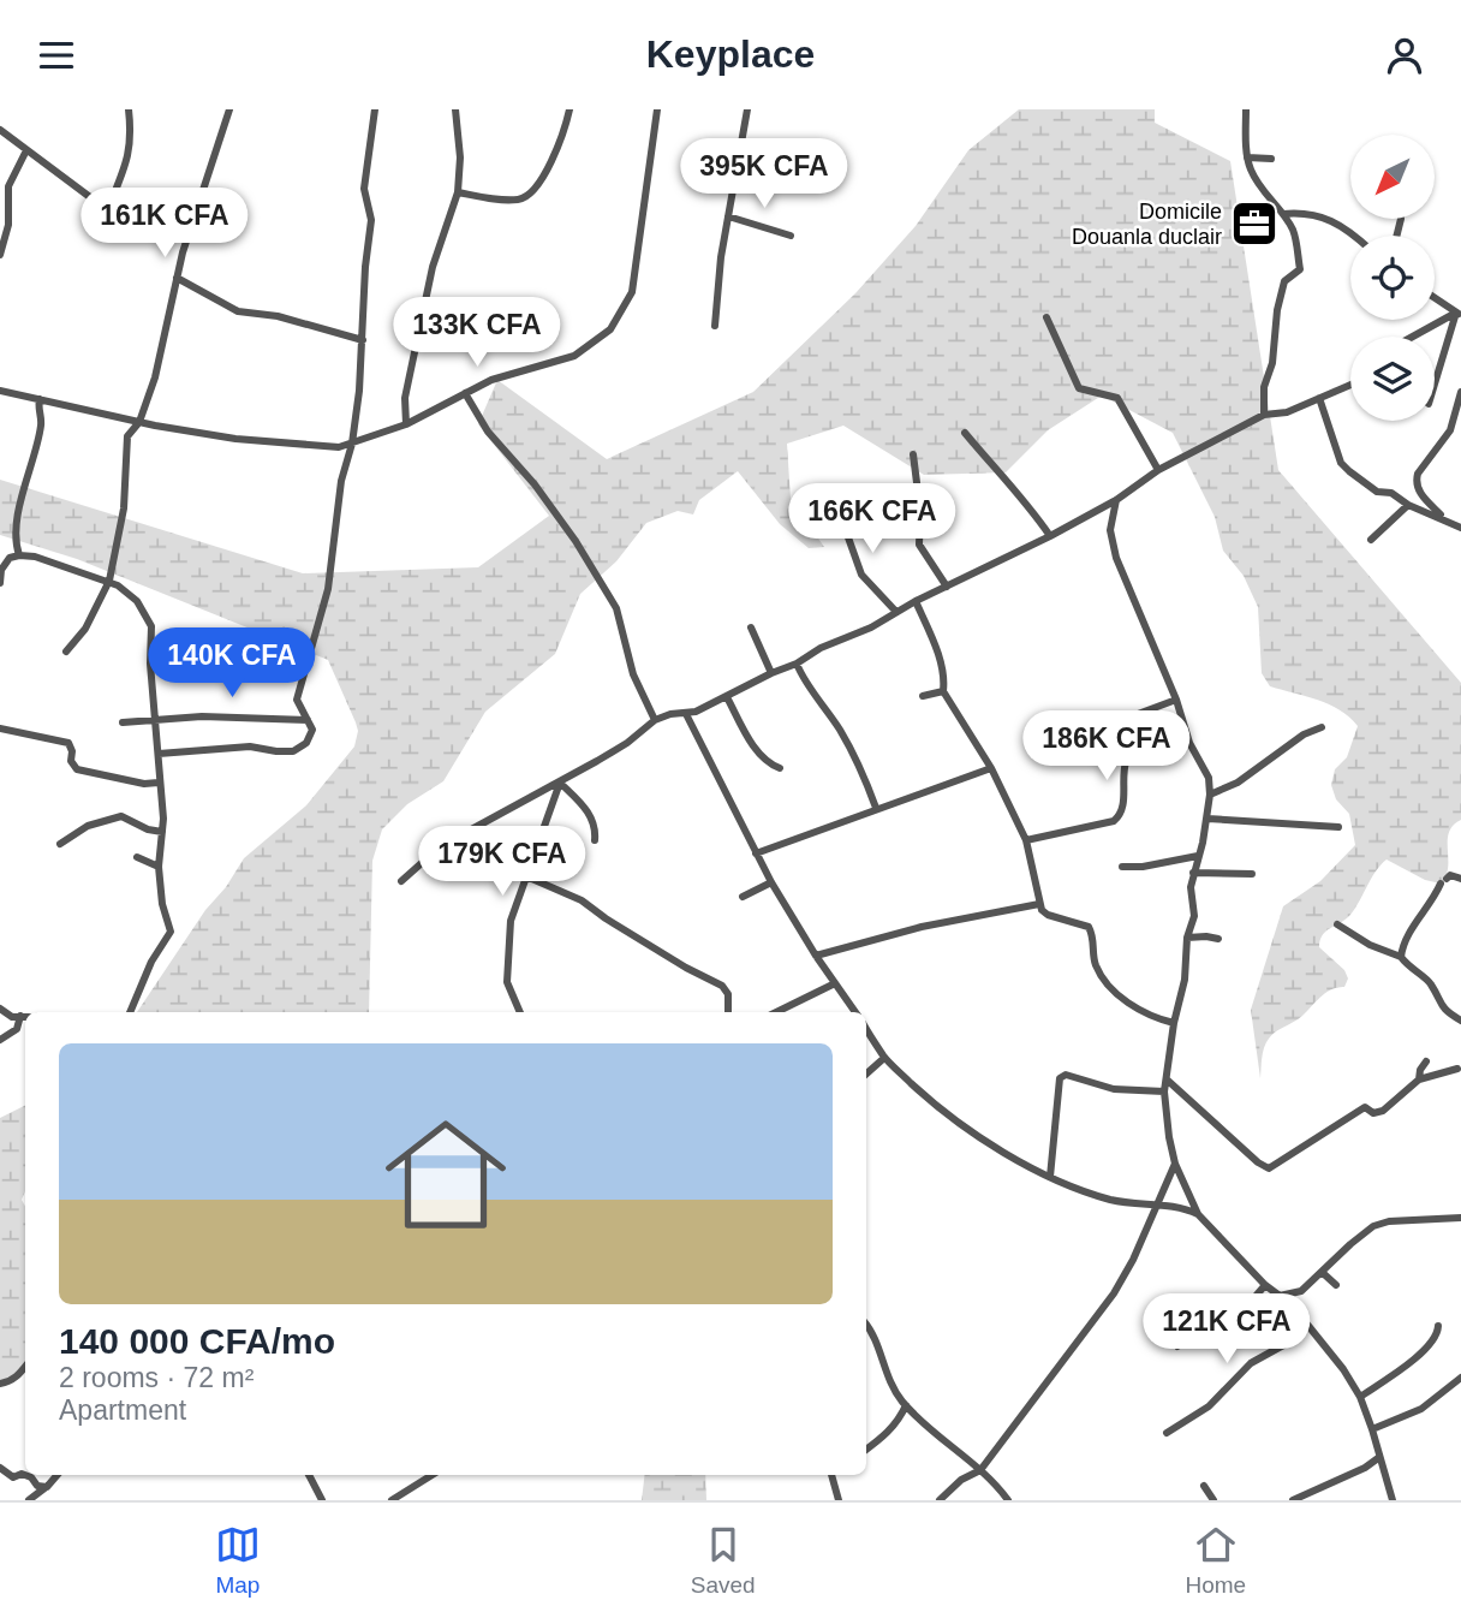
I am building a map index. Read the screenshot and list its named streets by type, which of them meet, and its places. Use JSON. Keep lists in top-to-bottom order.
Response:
{
  "places": {
    "office": ["Domicile Douanla duclair"]
  },
  "north": "bottom left",
  "page": {
    "header": "Keyplace",
    "price": [
      "395K CFA",
      "161K CFA",
      "133K CFA",
      "166K CFA",
      "140K CFA",
      "186K CFA",
      "179K CFA",
      "121K CFA"
    ],
    "list": [
      {
        "name": "140 000 CFA/mo",
        "note": "2 rooms · 72 m² · Apartment"
      }
    ],
    "tabs": ["Map", "Saved", "Home"]
  }
}
